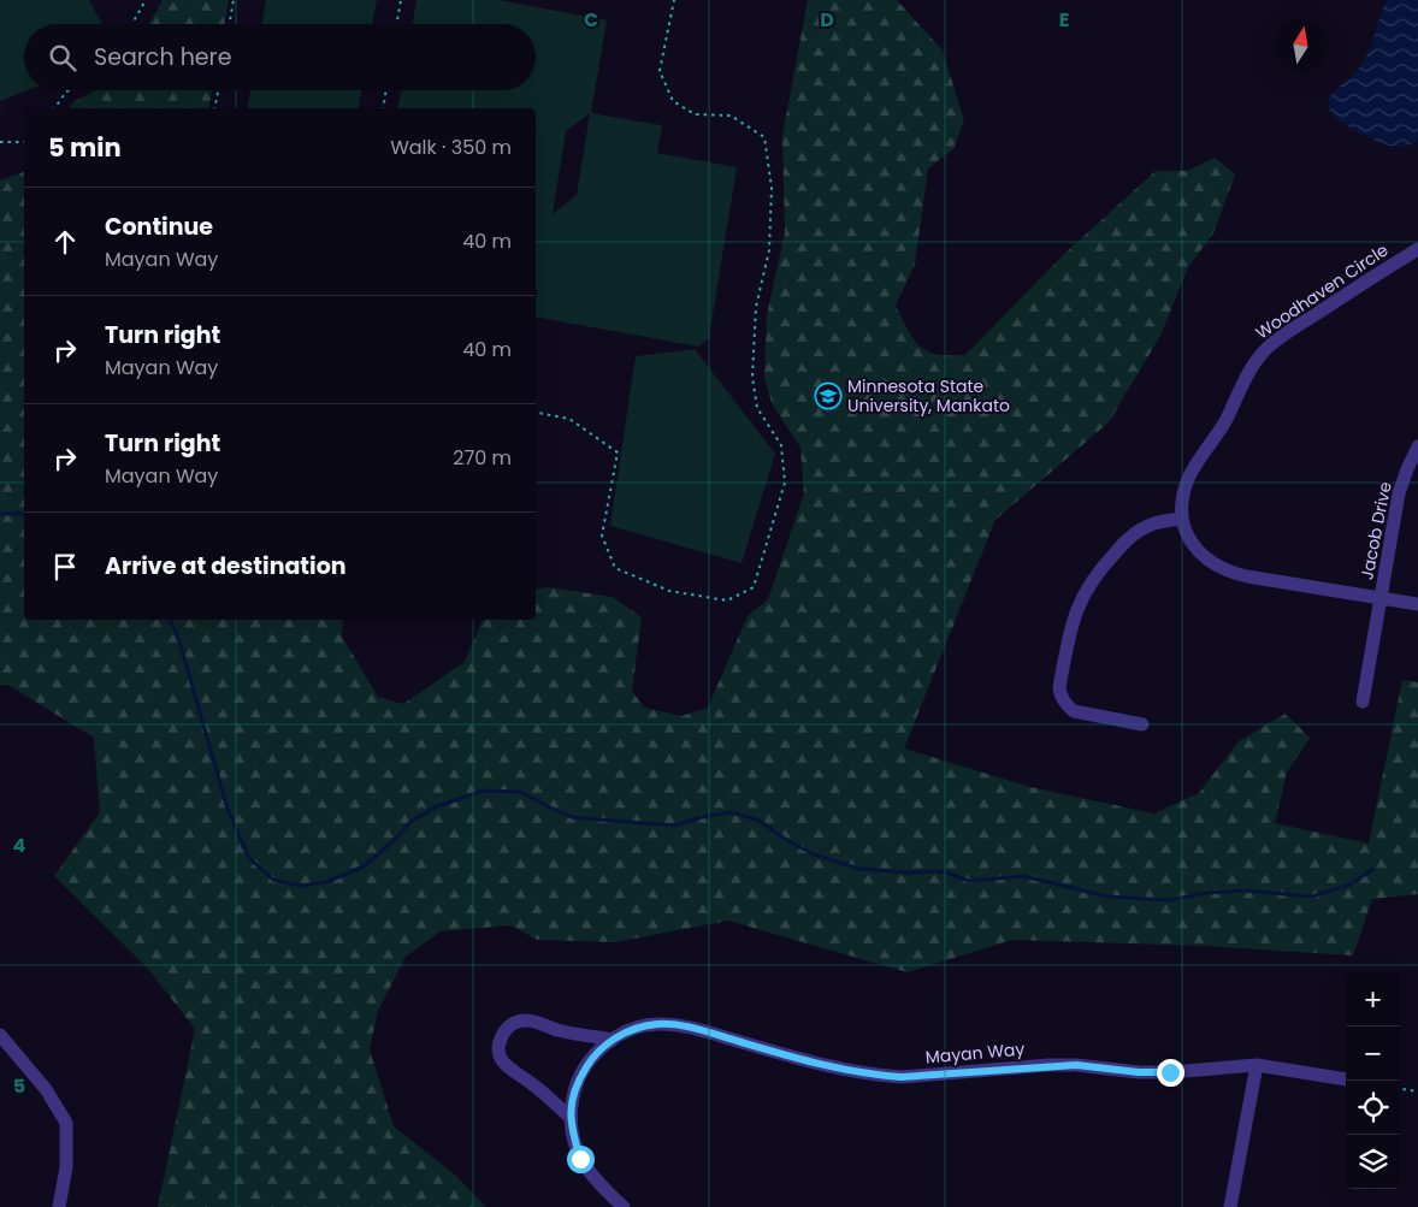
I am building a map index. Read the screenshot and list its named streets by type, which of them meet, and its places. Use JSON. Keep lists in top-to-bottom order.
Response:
{
  "streets": {
    "street": ["Woodhaven Circle", "Jacob Drive", "Mayan Way"]
  },
  "places": {
    "school or university": ["Minnesota State University, Mankato"]
  },
  "north": "top",
  "page": {
    "search": "Search here",
    "heading": ["5 min", "Walk · 350 m"],
    "list": [
      ["Continue", "Mayan Way", "40 m"],
      ["Turn right", "Mayan Way", "40 m"],
      ["Turn right", "Mayan Way", "270 m"],
      "Arrive at destination"
    ],
    "map_buttons": ["+", "−"]
  },
  "grid": {
    "columns": ["C", "D", "E"],
    "rows": ["4", "5"]
  }
}
